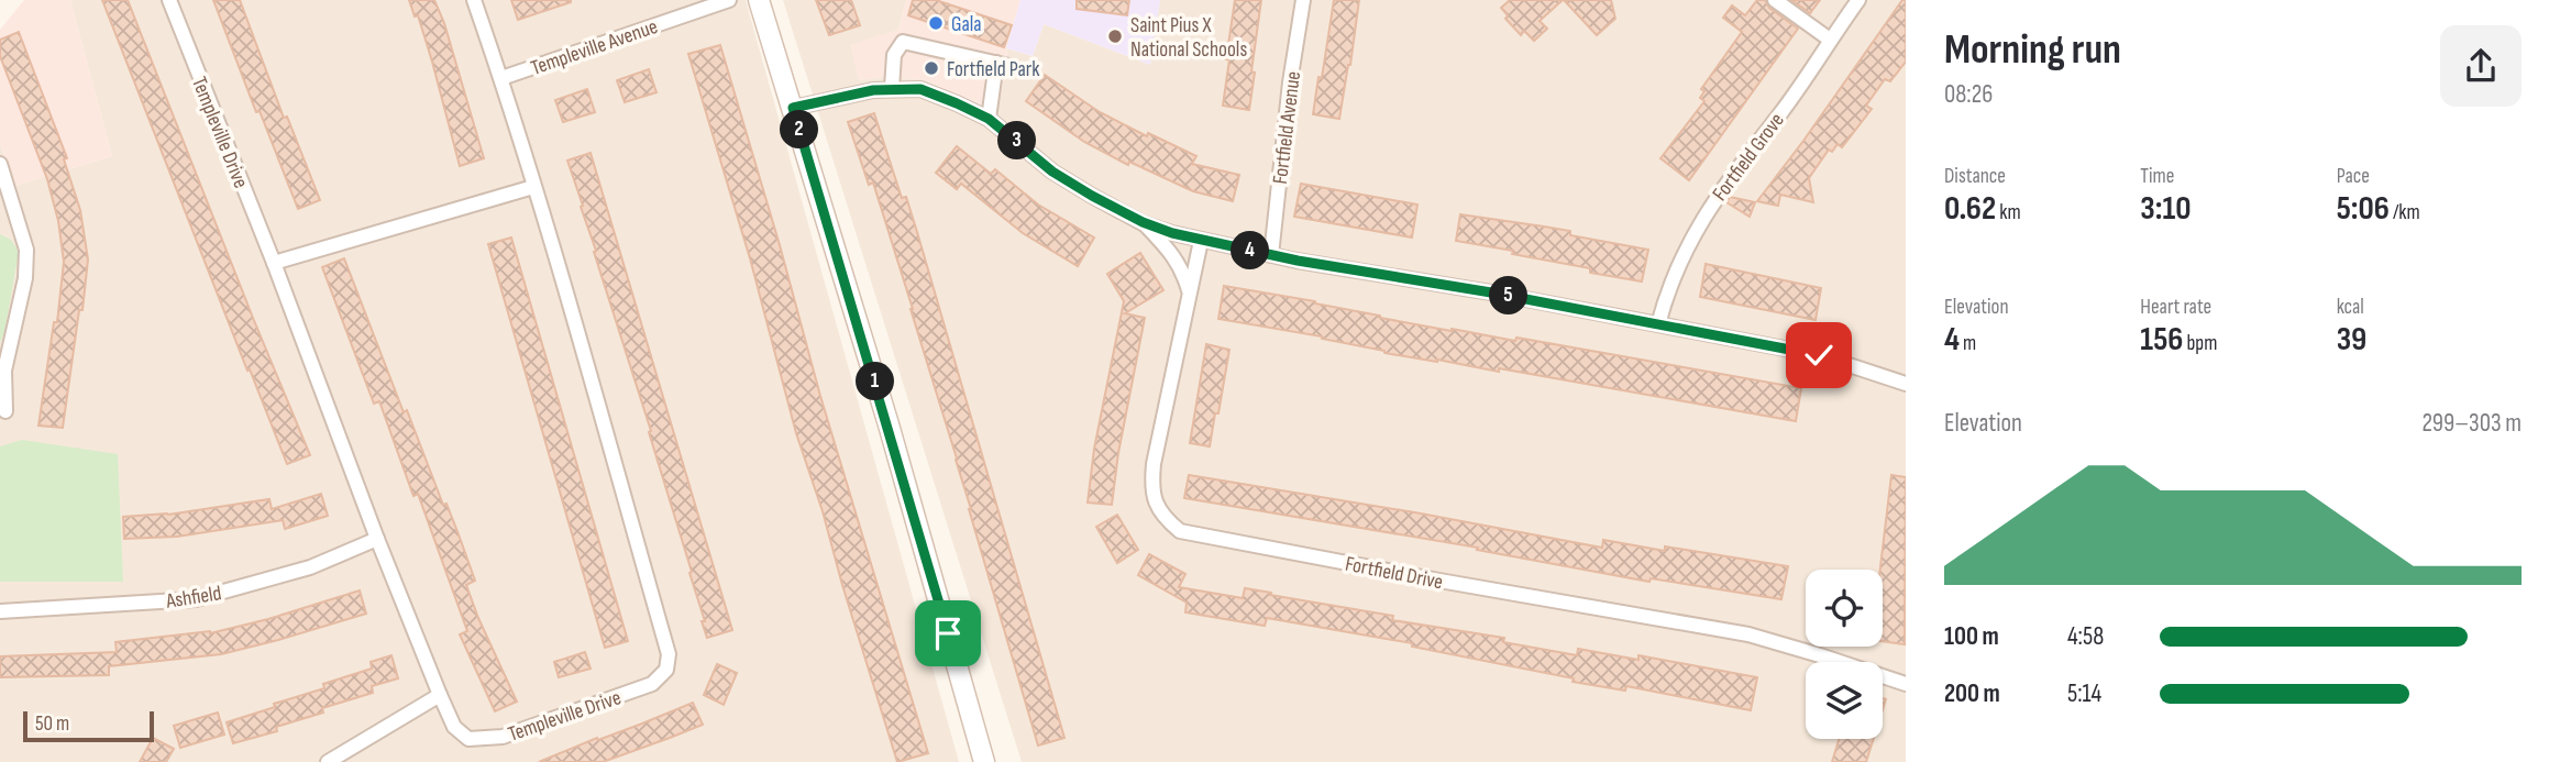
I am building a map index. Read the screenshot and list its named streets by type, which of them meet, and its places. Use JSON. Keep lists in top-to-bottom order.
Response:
{
  "streets": {
    "street": [
      "Templeville Avenue",
      "Fortfield Avenue",
      "Templeville Drive",
      "Fortfield Grove",
      "Fortfield Drive",
      "Ashfield"
    ]
  },
  "crossings": [
    ["Templeville Avenue", "Templeville Drive"],
    ["Templeville Drive", "Ashfield"]
  ],
  "places": ["Gala", "Saint Pius X National Schools", "Fortfield Park"],
  "scale_bar": "50 m",
  "page": {
    "heading": ["Morning run", "08:26"],
    "pins": [
      "2",
      "3",
      "4",
      "5",
      "1"
    ],
    "stats": [
      ["Distance", "0.62 km"],
      ["Time", "3:10"],
      ["Pace", "5:06 /km"],
      ["Elevation", "4 m"],
      ["Heart rate", "156 bpm"],
      ["kcal", "39"]
    ],
    "chart": ["Elevation", "299–303 m"],
    "list": [
      {
        "name": "100 m",
        "note": "4:58"
      },
      {
        "name": "200 m",
        "note": "5:14"
      }
    ],
    "scale": "50 m"
  }
}
